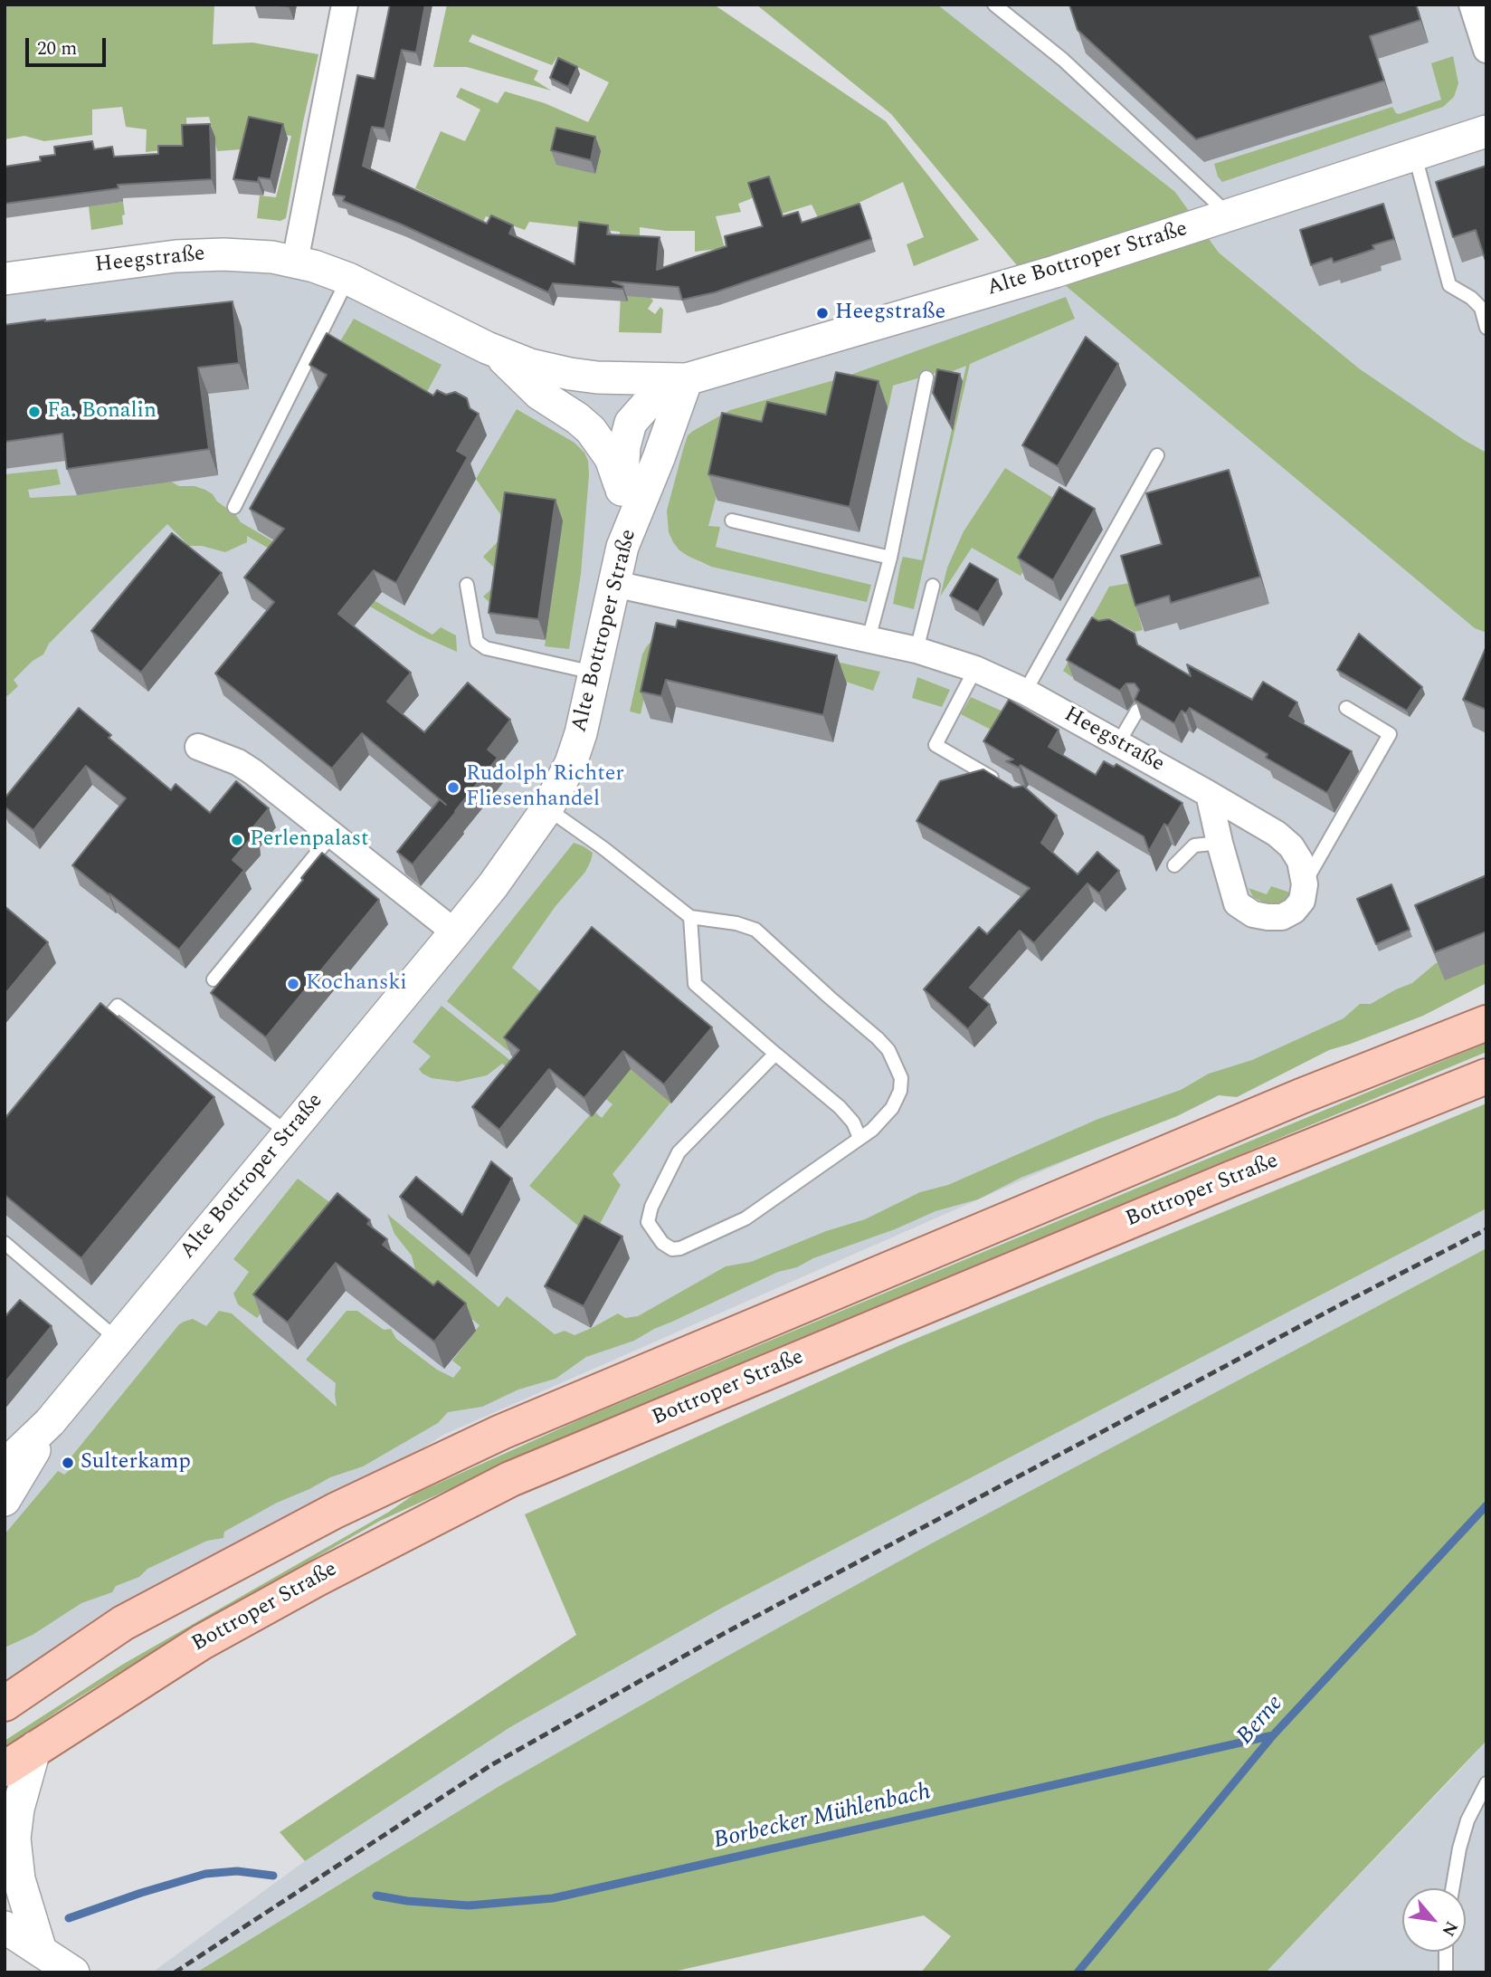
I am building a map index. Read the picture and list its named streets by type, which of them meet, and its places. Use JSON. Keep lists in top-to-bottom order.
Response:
{
  "streets": {
    "main road": ["Bottroper Straße"],
    "street": ["Alte Bottroper Straße", "Heegstraße"]
  },
  "crossings": [
    ["Alte Bottroper Straße", "Heegstraße"]
  ],
  "water": ["Berne", "Borbecker Mühlenbach"],
  "places": [
    "Heegstraße",
    "Fa. Bonalin",
    "Rudolph Richter Fliesenhandel",
    "Perlenpalast",
    "Kochanski",
    "Sulterkamp"
  ],
  "scale_bar": "20 m",
  "north": "bottom right"
}
